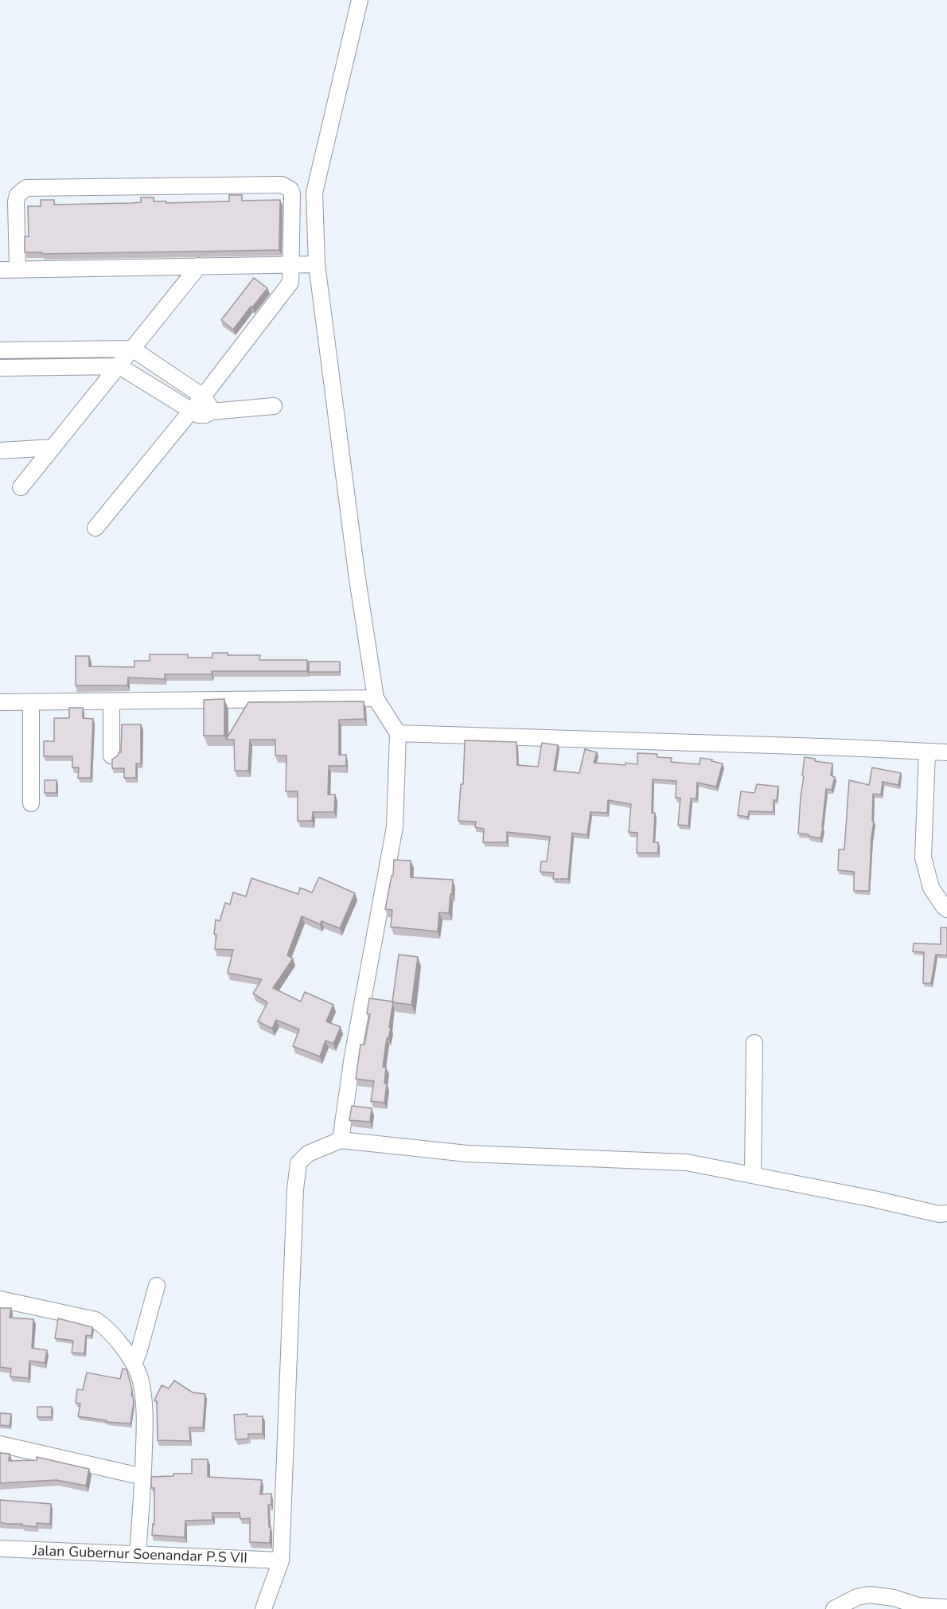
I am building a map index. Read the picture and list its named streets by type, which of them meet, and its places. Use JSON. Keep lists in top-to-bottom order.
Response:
{
  "streets": {
    "street": ["Jalan Gubernur Soenandar P.S VII"]
  }
}
